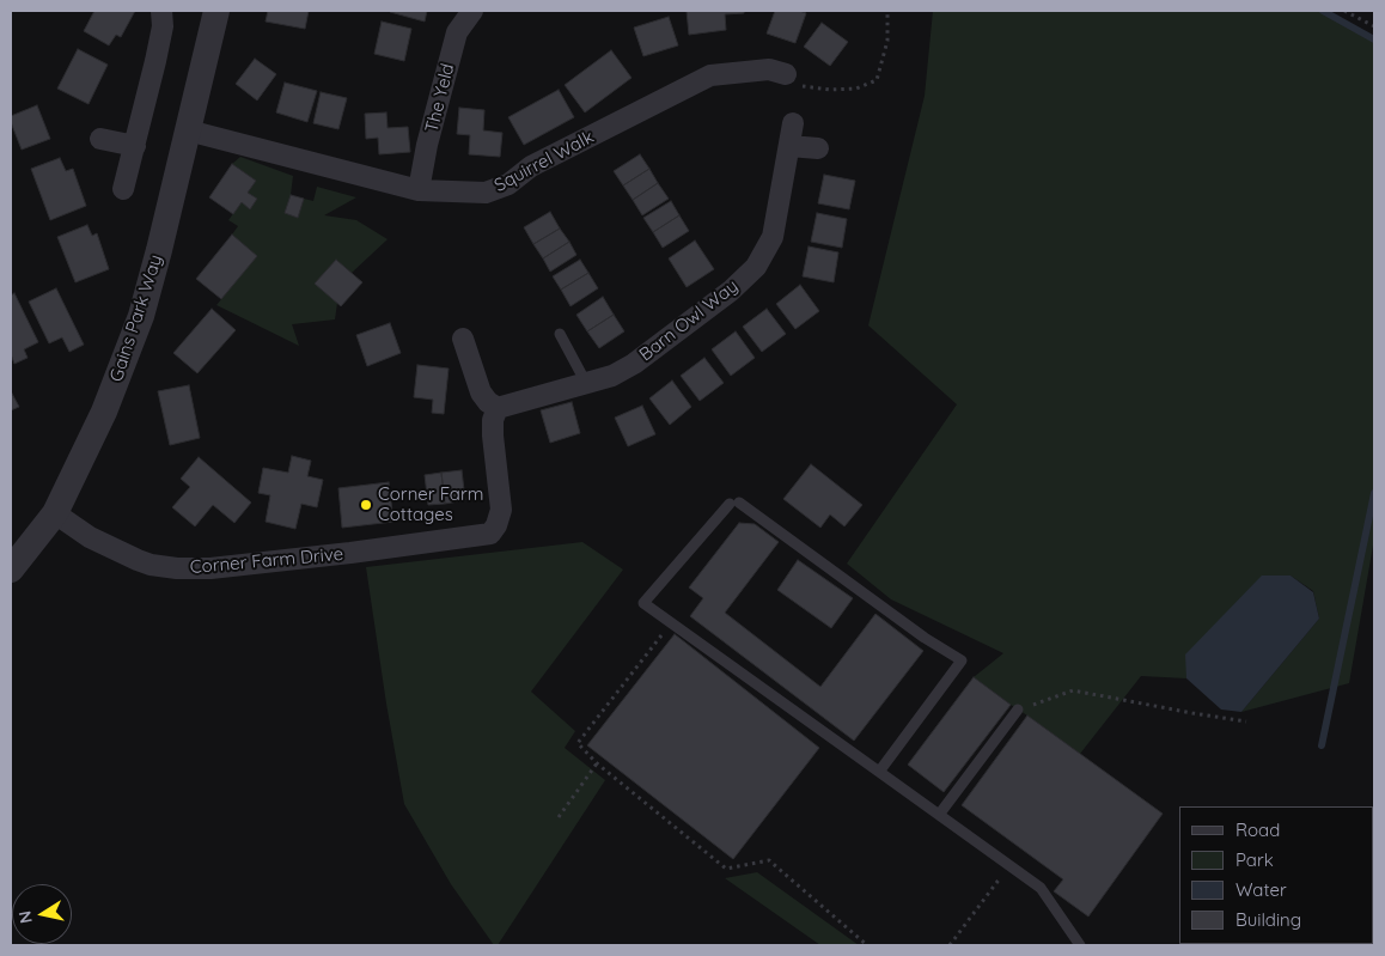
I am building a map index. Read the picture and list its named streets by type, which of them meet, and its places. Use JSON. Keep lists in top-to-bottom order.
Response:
{
  "streets": {
    "street": [
      "The Yeld",
      "Squirrel Walk",
      "Gains Park Way",
      "Barn Owl Way",
      "Corner Farm Drive"
    ]
  },
  "crossings": [
    ["The Yeld", "Squirrel Walk"],
    ["Squirrel Walk", "Gains Park Way"],
    ["Gains Park Way", "Corner Farm Drive"],
    ["Barn Owl Way", "Corner Farm Drive"]
  ],
  "places": ["Corner Farm Cottages"],
  "legend": [
    "Road",
    "Park",
    "Water",
    "Building"
  ],
  "north": "left"
}
